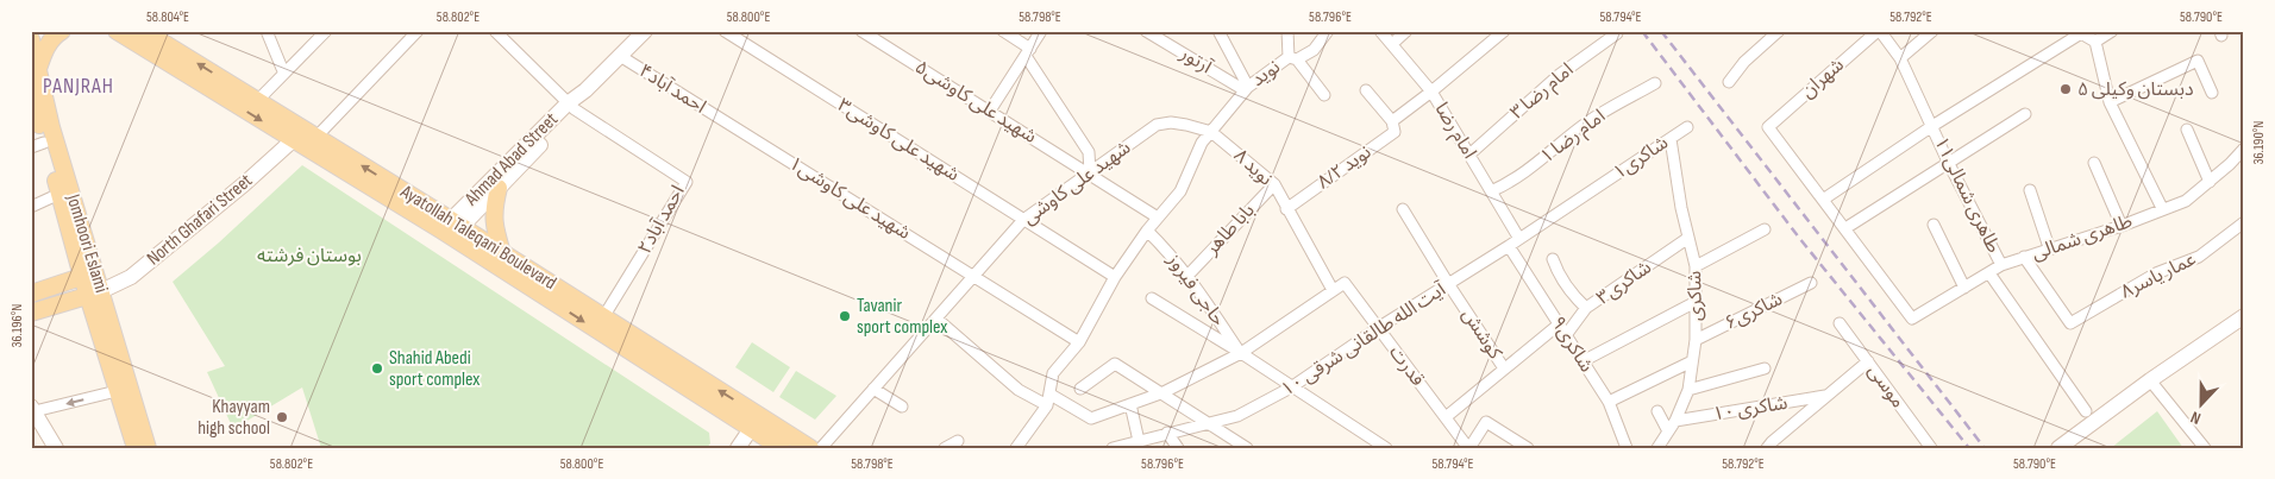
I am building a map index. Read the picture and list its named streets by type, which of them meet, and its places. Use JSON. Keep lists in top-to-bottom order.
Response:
{
  "streets": {
    "main road": ["Ayatollah Taleqani Boulevard", "Jomhoori Eslami"],
    "street": [
      "آرتور",
      "نوید",
      "شهران",
      "احمد آباد۴",
      "امام رضا ۳",
      "شهید علی کاوشی۵",
      "امام رضا",
      "امام رضا ۱",
      "شهید علی کاوشی۳",
      "شاکری۱",
      "Ahmad Abad Street",
      "نوید ۸",
      "نوید ۸/۲",
      "شهید علی کاوشی",
      "طاهری شمالی۱۱",
      "شهید علی کاوشی۱",
      "North Ghafari Street",
      "احمد آباد۲",
      "بابا طاهر",
      "طاهری شمالی",
      "عمار یاسر۸",
      "شاکری۳",
      "حاجی فیروز",
      "شاکری",
      "شاکری۶",
      "کوشش",
      "آیت الله طالقانی شرقی ۱۰",
      "شاکری۹",
      "قدرت",
      "موسی",
      "شاکری ۱۰"
    ]
  },
  "crossings": [
    ["آرتور", "نوید"],
    ["نوید", "شهید علی کاوشی۵"],
    ["نوید", "شهید علی کاوشی۳"],
    ["نوید", "نوید ۸"],
    ["نوید", "شهید علی کاوشی"],
    ["نوید", "شهید علی کاوشی۱"],
    ["نوید", "حاجی فیروز"],
    ["شهران", "طاهری شمالی۱۱"],
    ["احمد آباد۴", "Ahmad Abad Street"],
    ["احمد آباد۴", "شهید علی کاوشی۱"],
    ["امام رضا ۳", "امام رضا"],
    ["شهید علی کاوشی۵", "شهید علی کاوشی"],
    ["امام رضا", "امام رضا ۱"],
    ["امام رضا", "آیت الله طالقانی شرقی ۱۰"],
    ["شهید علی کاوشی۳", "شهید علی کاوشی"],
    ["شاکری۱", "شاکری"],
    ["شاکری۱", "آیت الله طالقانی شرقی ۱۰"],
    ["Ahmad Abad Street", "احمد آباد۲"],
    ["Ahmad Abad Street", "Ayatollah Taleqani Boulevard"],
    ["نوید ۸", "نوید ۸/۲"],
    ["نوید ۸", "شهید علی کاوشی"],
    ["نوید ۸", "بابا طاهر"],
    ["نوید ۸", "قدرت"],
    ["شهید علی کاوشی", "شهید علی کاوشی۱"],
    ["طاهری شمالی۱۱", "طاهری شمالی"],
    ["North Ghafari Street", "Ayatollah Taleqani Boulevard"],
    ["North Ghafari Street", "Jomhoori Eslami"],
    ["احمد آباد۲", "Ayatollah Taleqani Boulevard"],
    ["بابا طاهر", "حاجی فیروز"],
    ["طاهری شمالی", "عمار یاسر۸"],
    ["شاکری۳", "شاکری"],
    ["شاکری۳", "شاکری۹"],
    ["شاکری", "شاکری۶"],
    ["شاکری", "شاکری ۱۰"],
    ["کوشش", "آیت الله طالقانی شرقی ۱۰"],
    ["آیت الله طالقانی شرقی ۱۰", "شاکری۹"],
    ["آیت الله طالقانی شرقی ۱۰", "قدرت"]
  ],
  "districts": ["PANJRAH"],
  "parks": ["بوستان فرشته"],
  "places": [
    "دبستان وکیلی ۵",
    "Tavanir sport complex",
    "Shahid Abedi sport complex",
    "Khayyam high school"
  ],
  "north": "bottom",
  "coordinates": [
    "58.804°E",
    "58.802°E",
    "58.800°E",
    "58.798°E",
    "58.796°E",
    "58.794°E",
    "58.792°E",
    "58.790°E",
    "36.190°N",
    "36.196°N"
  ]
}
